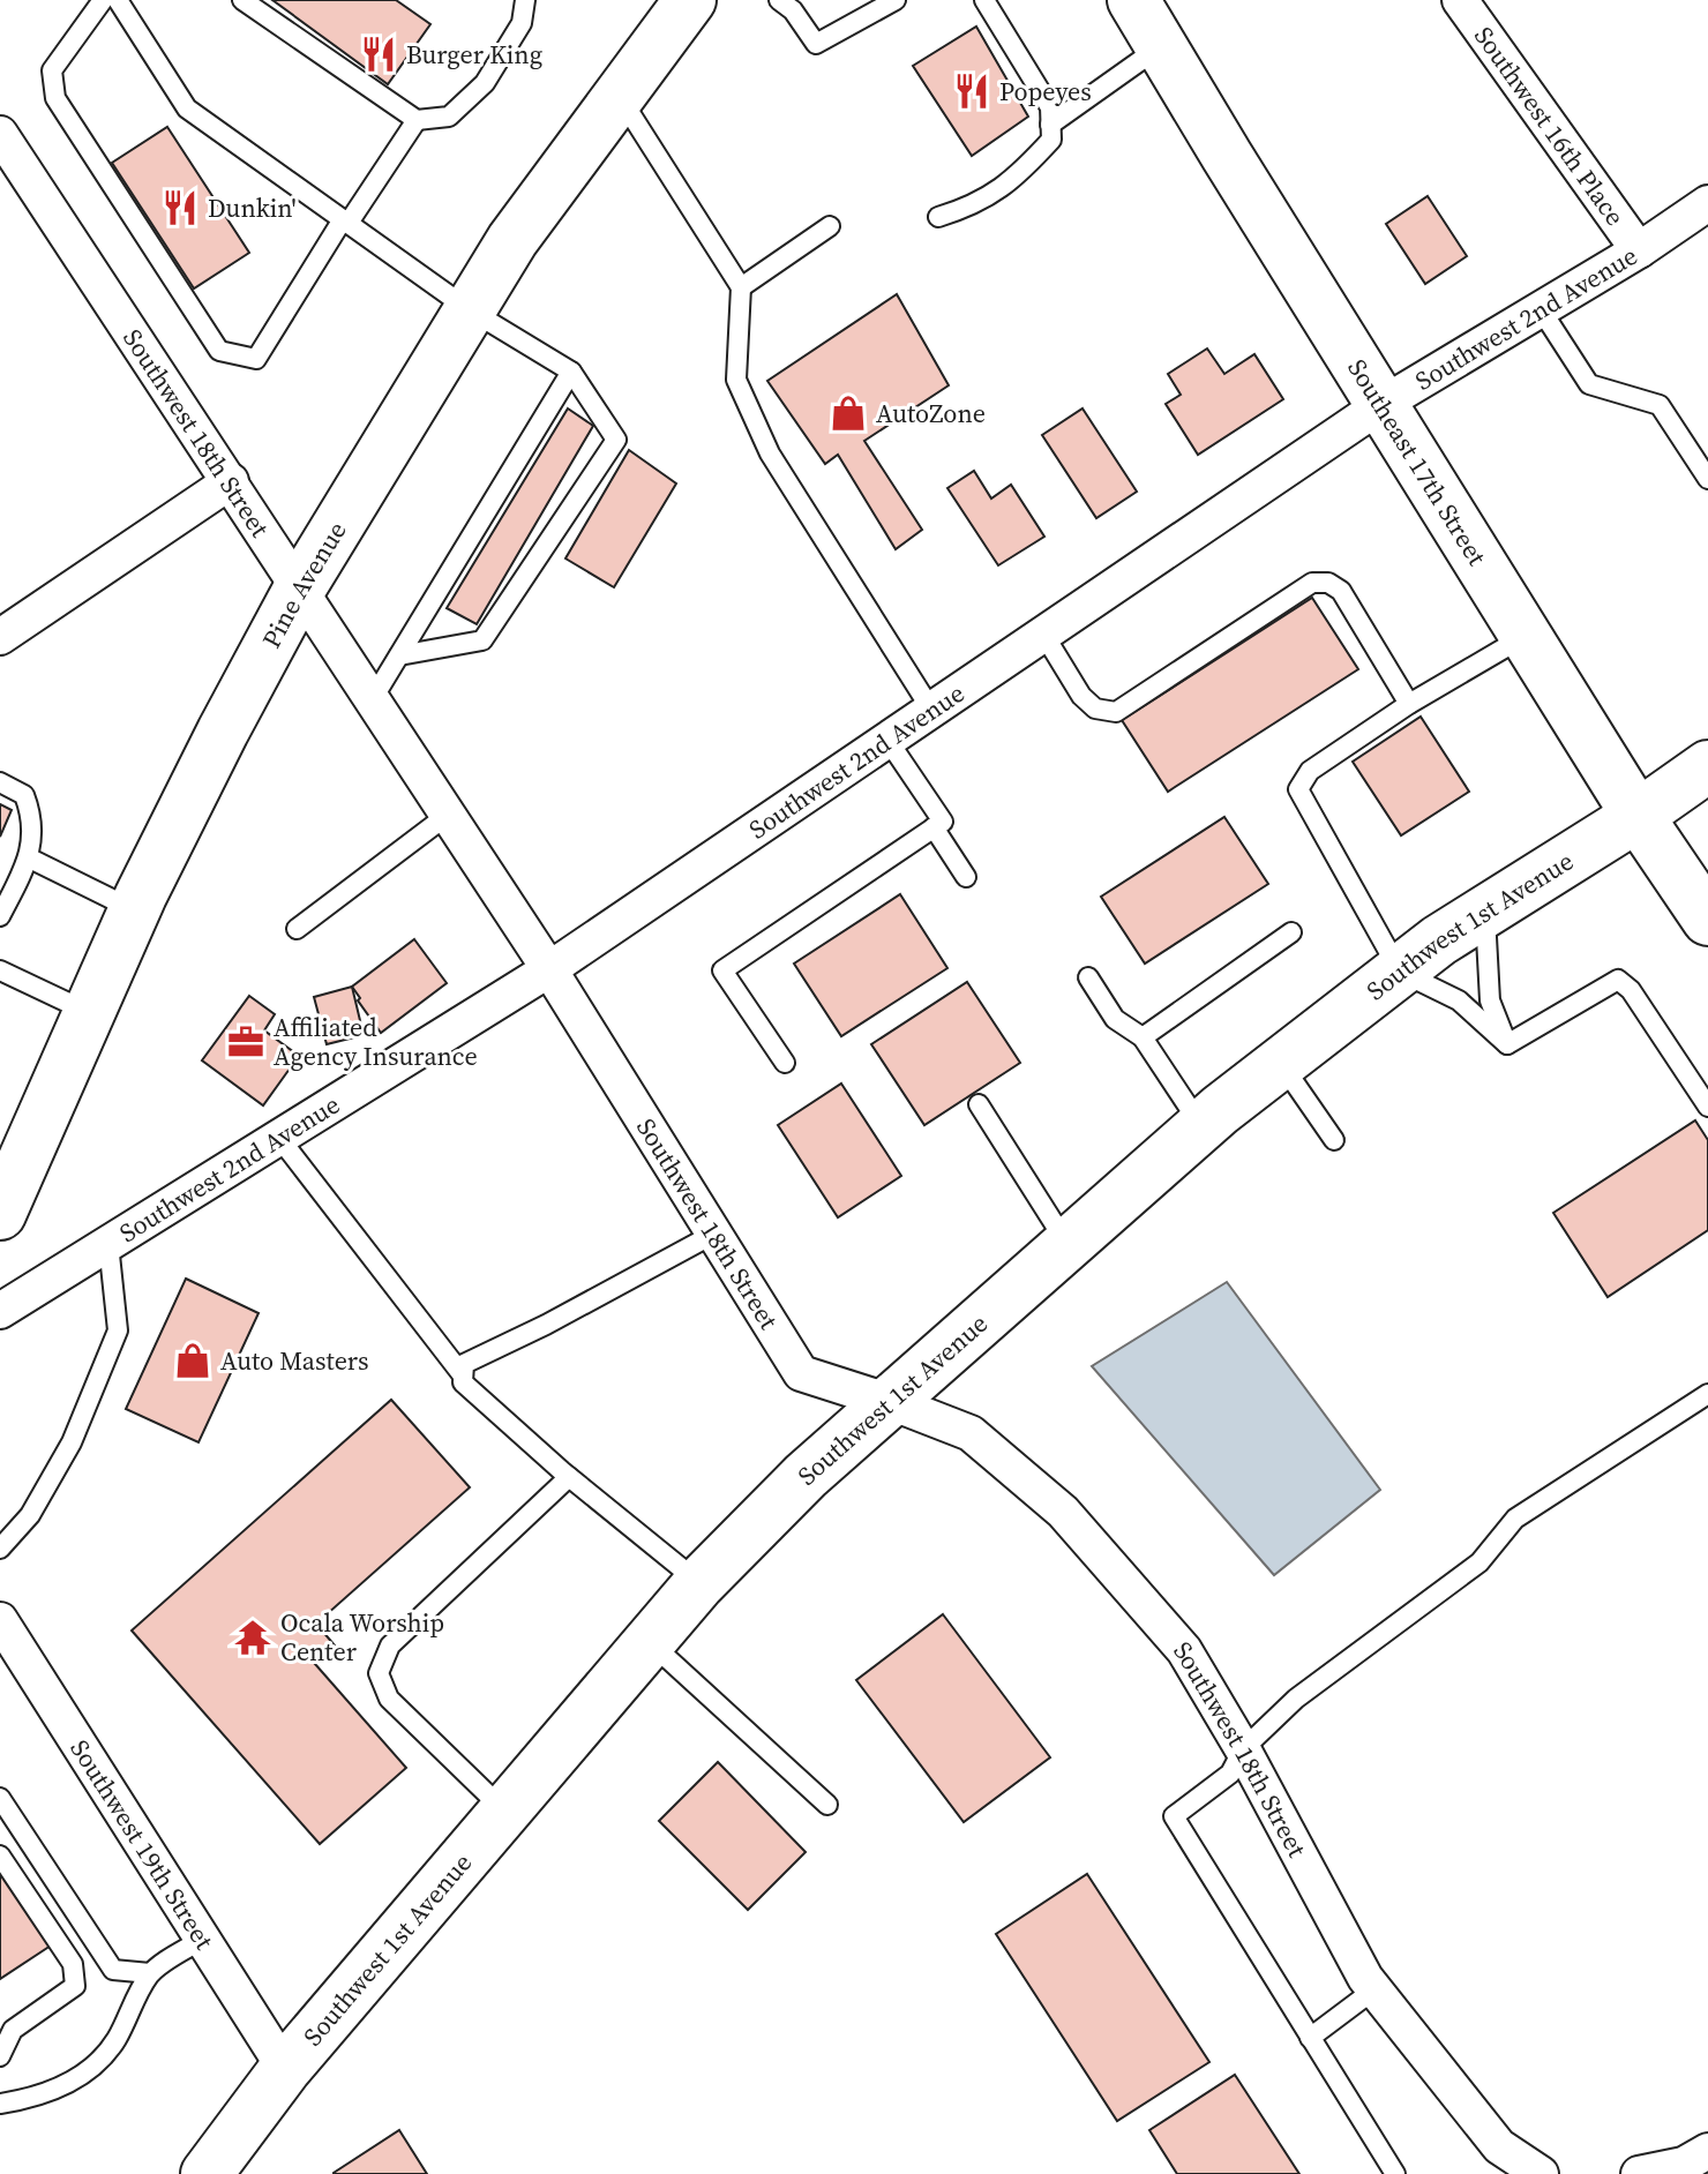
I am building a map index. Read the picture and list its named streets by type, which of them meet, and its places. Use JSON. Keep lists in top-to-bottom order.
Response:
{
  "streets": {
    "main road": ["Southeast 17th Street", "Pine Avenue", "Southwest 1st Avenue"],
    "street": [
      "Southwest 16th Place",
      "Southwest 2nd Avenue",
      "Southwest 18th Street",
      "Southwest 19th Street"
    ]
  },
  "crossings": [
    ["Southwest 16th Place", "Southwest 2nd Avenue"],
    ["Southwest 2nd Avenue", "Southwest 18th Street"],
    ["Southwest 2nd Avenue", "Southeast 17th Street"],
    ["Southwest 18th Street", "Pine Avenue"],
    ["Southwest 18th Street", "Southwest 1st Avenue"],
    ["Southeast 17th Street", "Southwest 1st Avenue"],
    ["Southwest 1st Avenue", "Southwest 19th Street"]
  ],
  "places": {
    "restaurant": ["Burger King", "Popeyes", "Dunkin'"],
    "shop": ["AutoZone", "Auto Masters"],
    "office": ["Affiliated Agency Insurance"],
    "temple": ["Ocala Worship Center"]
  }
}
